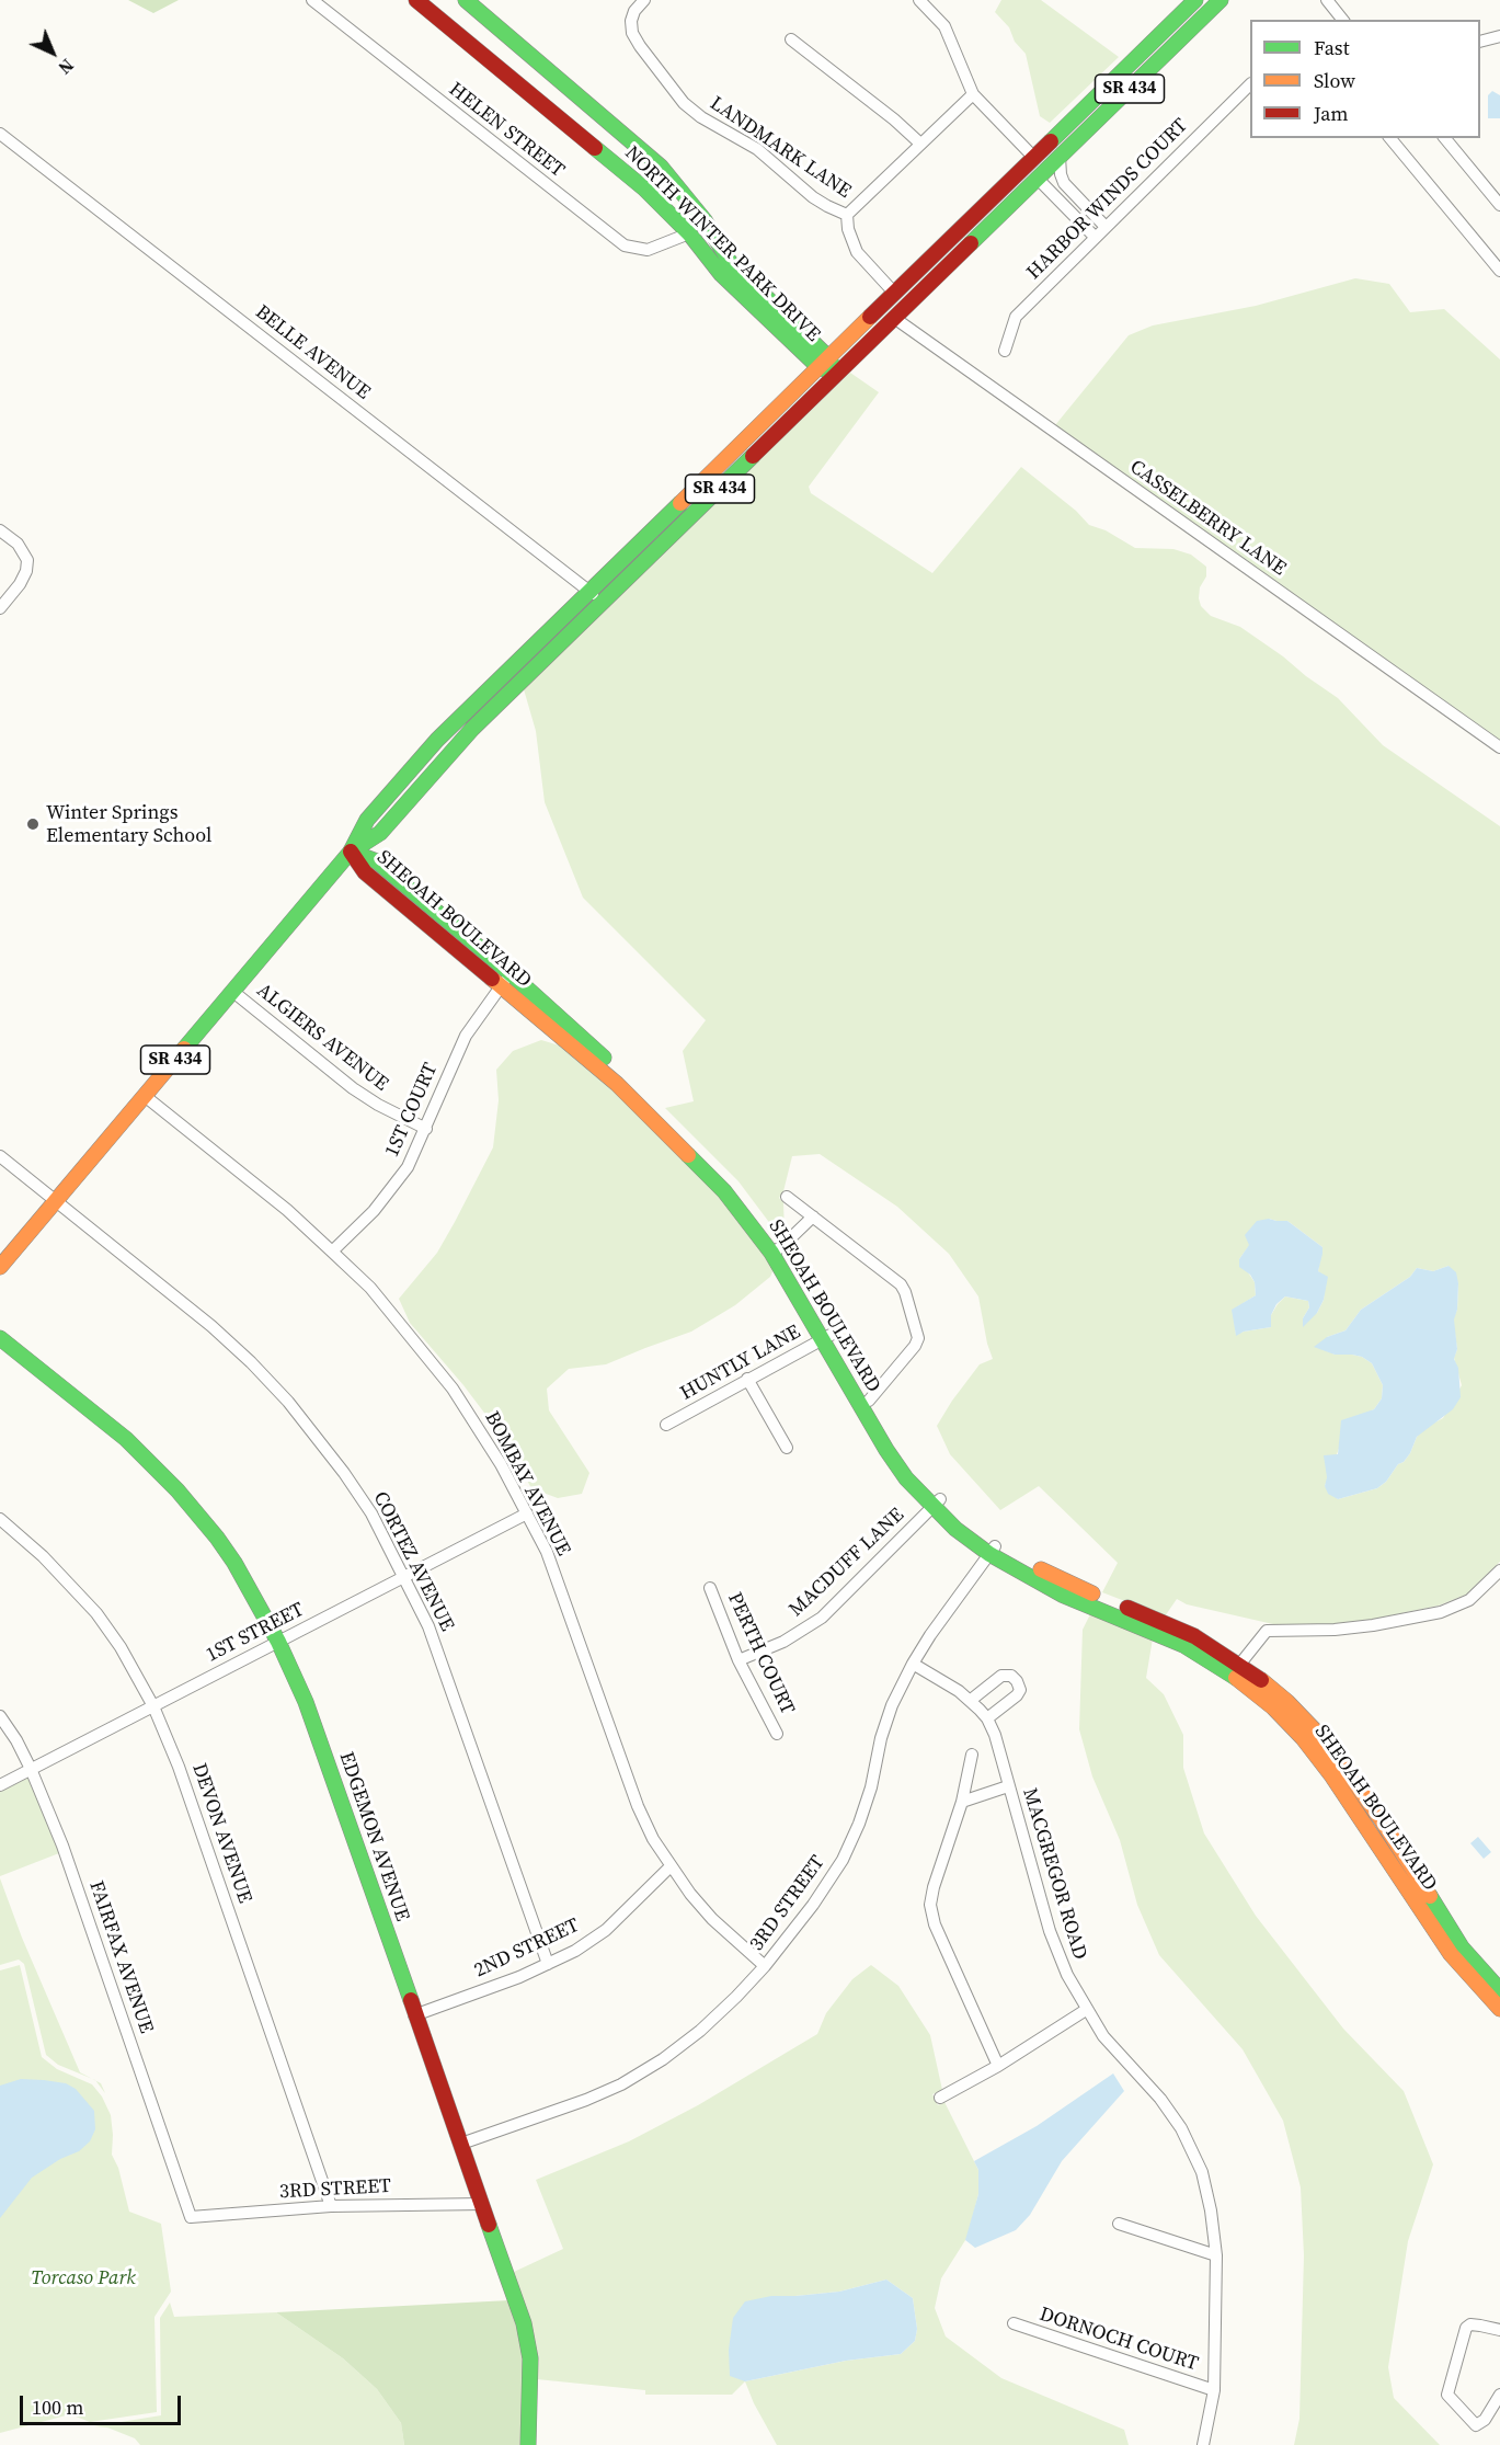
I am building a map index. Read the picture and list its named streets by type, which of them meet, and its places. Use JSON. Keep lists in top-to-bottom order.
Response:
{
  "streets": {
    "street": [
      "SR 434",
      "HELEN STREET",
      "LANDMARK LANE",
      "HARBOR WINDS COURT",
      "NORTH WINTER PARK DRIVE",
      "BELLE AVENUE",
      "CASSELBERRY LANE",
      "SHEOAH BOULEVARD",
      "ALGIERS AVENUE",
      "1ST COURT",
      "HUNTLY LANE",
      "BOMBAY AVENUE",
      "CORTEZ AVENUE",
      "MACDUFF LANE",
      "1ST STREET",
      "PERTH COURT",
      "DEVON AVENUE",
      "EDGEMON AVENUE",
      "MACGREGOR ROAD",
      "3RD STREET",
      "2ND STREET",
      "FAIRFAX AVENUE",
      "DORNOCH COURT"
    ]
  },
  "crossings": [
    ["SR 434", "NORTH WINTER PARK DRIVE"],
    ["SR 434", "BELLE AVENUE"],
    ["SR 434", "CASSELBERRY LANE"],
    ["SR 434", "SHEOAH BOULEVARD"],
    ["SR 434", "ALGIERS AVENUE"],
    ["SR 434", "BOMBAY AVENUE"],
    ["SR 434", "CORTEZ AVENUE"],
    ["HELEN STREET", "NORTH WINTER PARK DRIVE"],
    ["SHEOAH BOULEVARD", "1ST COURT"],
    ["SHEOAH BOULEVARD", "HUNTLY LANE"],
    ["SHEOAH BOULEVARD", "MACDUFF LANE"],
    ["SHEOAH BOULEVARD", "3RD STREET"],
    ["ALGIERS AVENUE", "1ST COURT"],
    ["1ST COURT", "BOMBAY AVENUE"],
    ["BOMBAY AVENUE", "1ST STREET"],
    ["BOMBAY AVENUE", "3RD STREET"],
    ["BOMBAY AVENUE", "2ND STREET"],
    ["CORTEZ AVENUE", "1ST STREET"],
    ["CORTEZ AVENUE", "2ND STREET"],
    ["MACDUFF LANE", "PERTH COURT"],
    ["1ST STREET", "DEVON AVENUE"],
    ["1ST STREET", "EDGEMON AVENUE"],
    ["1ST STREET", "FAIRFAX AVENUE"],
    ["DEVON AVENUE", "3RD STREET"],
    ["EDGEMON AVENUE", "3RD STREET"],
    ["EDGEMON AVENUE", "2ND STREET"],
    ["MACGREGOR ROAD", "3RD STREET"],
    ["MACGREGOR ROAD", "DORNOCH COURT"],
    ["3RD STREET", "FAIRFAX AVENUE"]
  ],
  "parks": ["Torcaso Park"],
  "places": ["Winter Springs Elementary School"],
  "legend": ["Fast", "Slow", "Jam"],
  "scale_bar": "100 m",
  "north": "bottom right"
}
